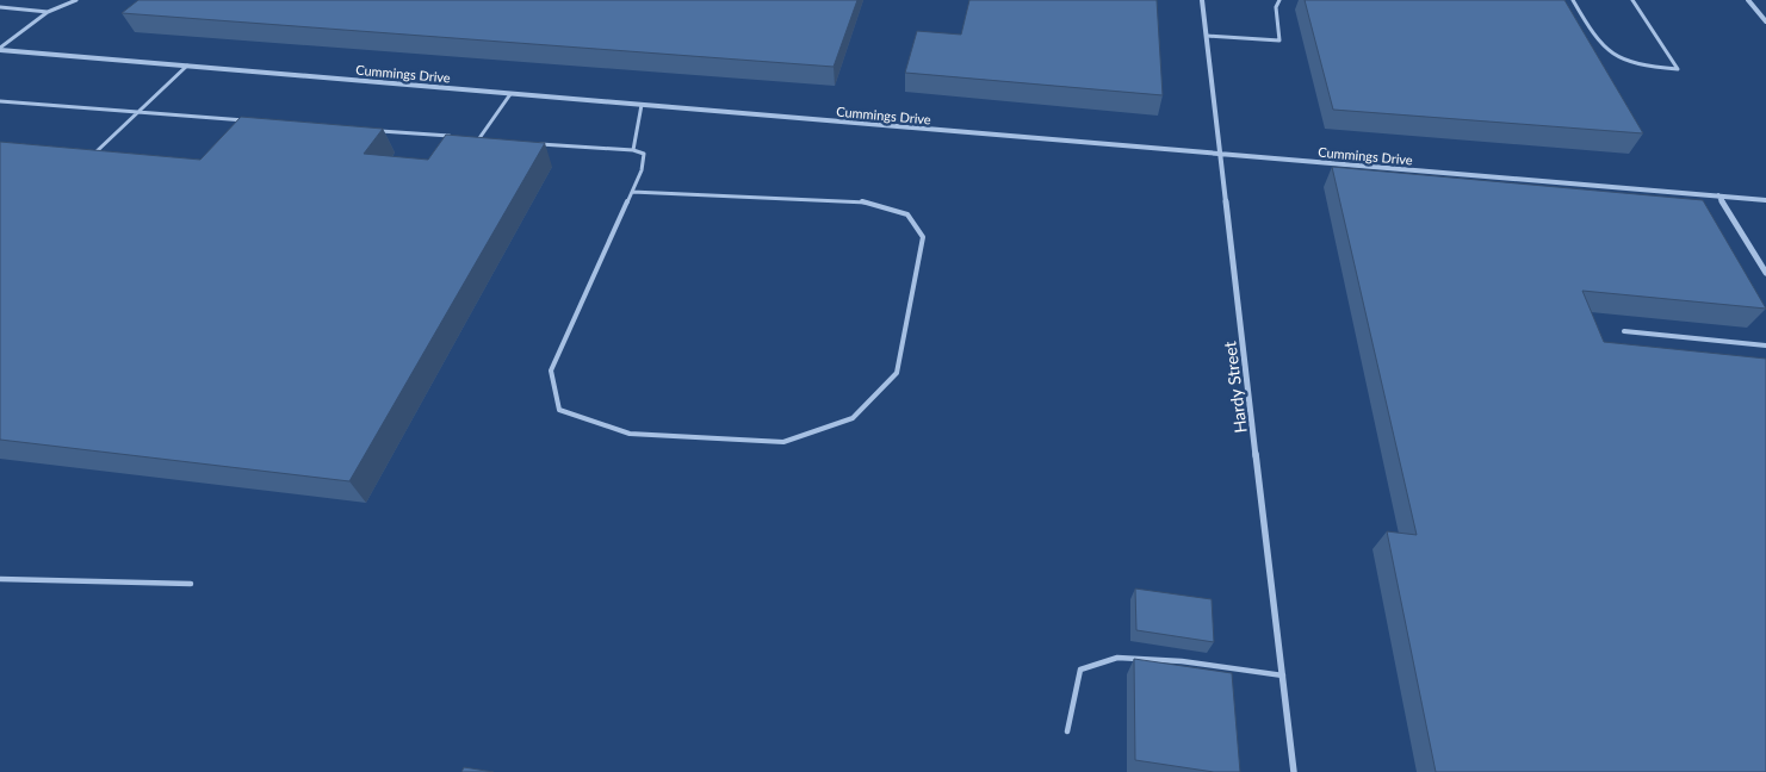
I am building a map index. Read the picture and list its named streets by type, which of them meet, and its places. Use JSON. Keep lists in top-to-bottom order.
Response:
{
  "streets": {
    "street": ["Cummings Drive", "Hardy Street"]
  },
  "crossings": [
    ["Cummings Drive", "Hardy Street"]
  ]
}
